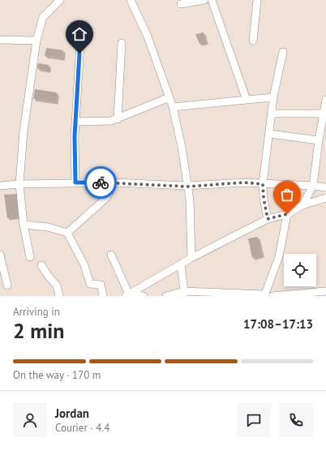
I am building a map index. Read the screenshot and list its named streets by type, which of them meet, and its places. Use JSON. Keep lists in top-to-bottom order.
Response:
{
  "page": {
    "heading": ["2 min", "Arriving in", "17:08–17:13"],
    "panel": ["Jordan", "Courier · 4.4"],
    "bar": "On the way · 170 m"
  }
}
